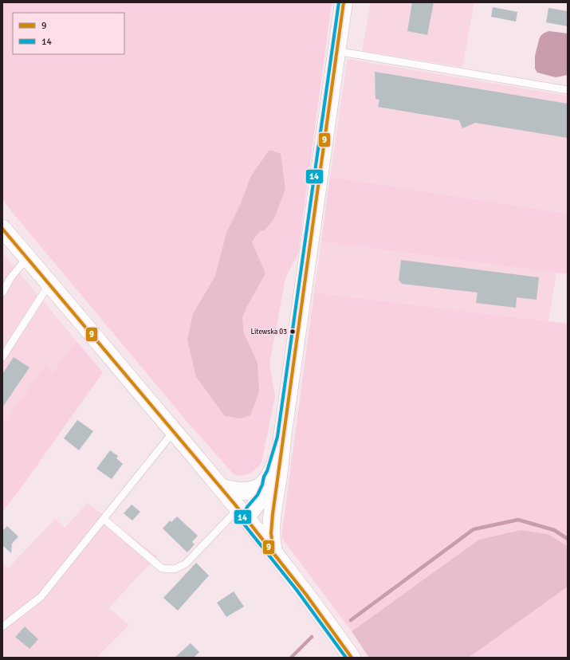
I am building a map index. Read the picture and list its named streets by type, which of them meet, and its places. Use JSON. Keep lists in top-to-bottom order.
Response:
{
  "places": ["Litewska 03"],
  "lines": ["transit line 9", "transit line 14"],
  "legend": ["9", "14"]
}
